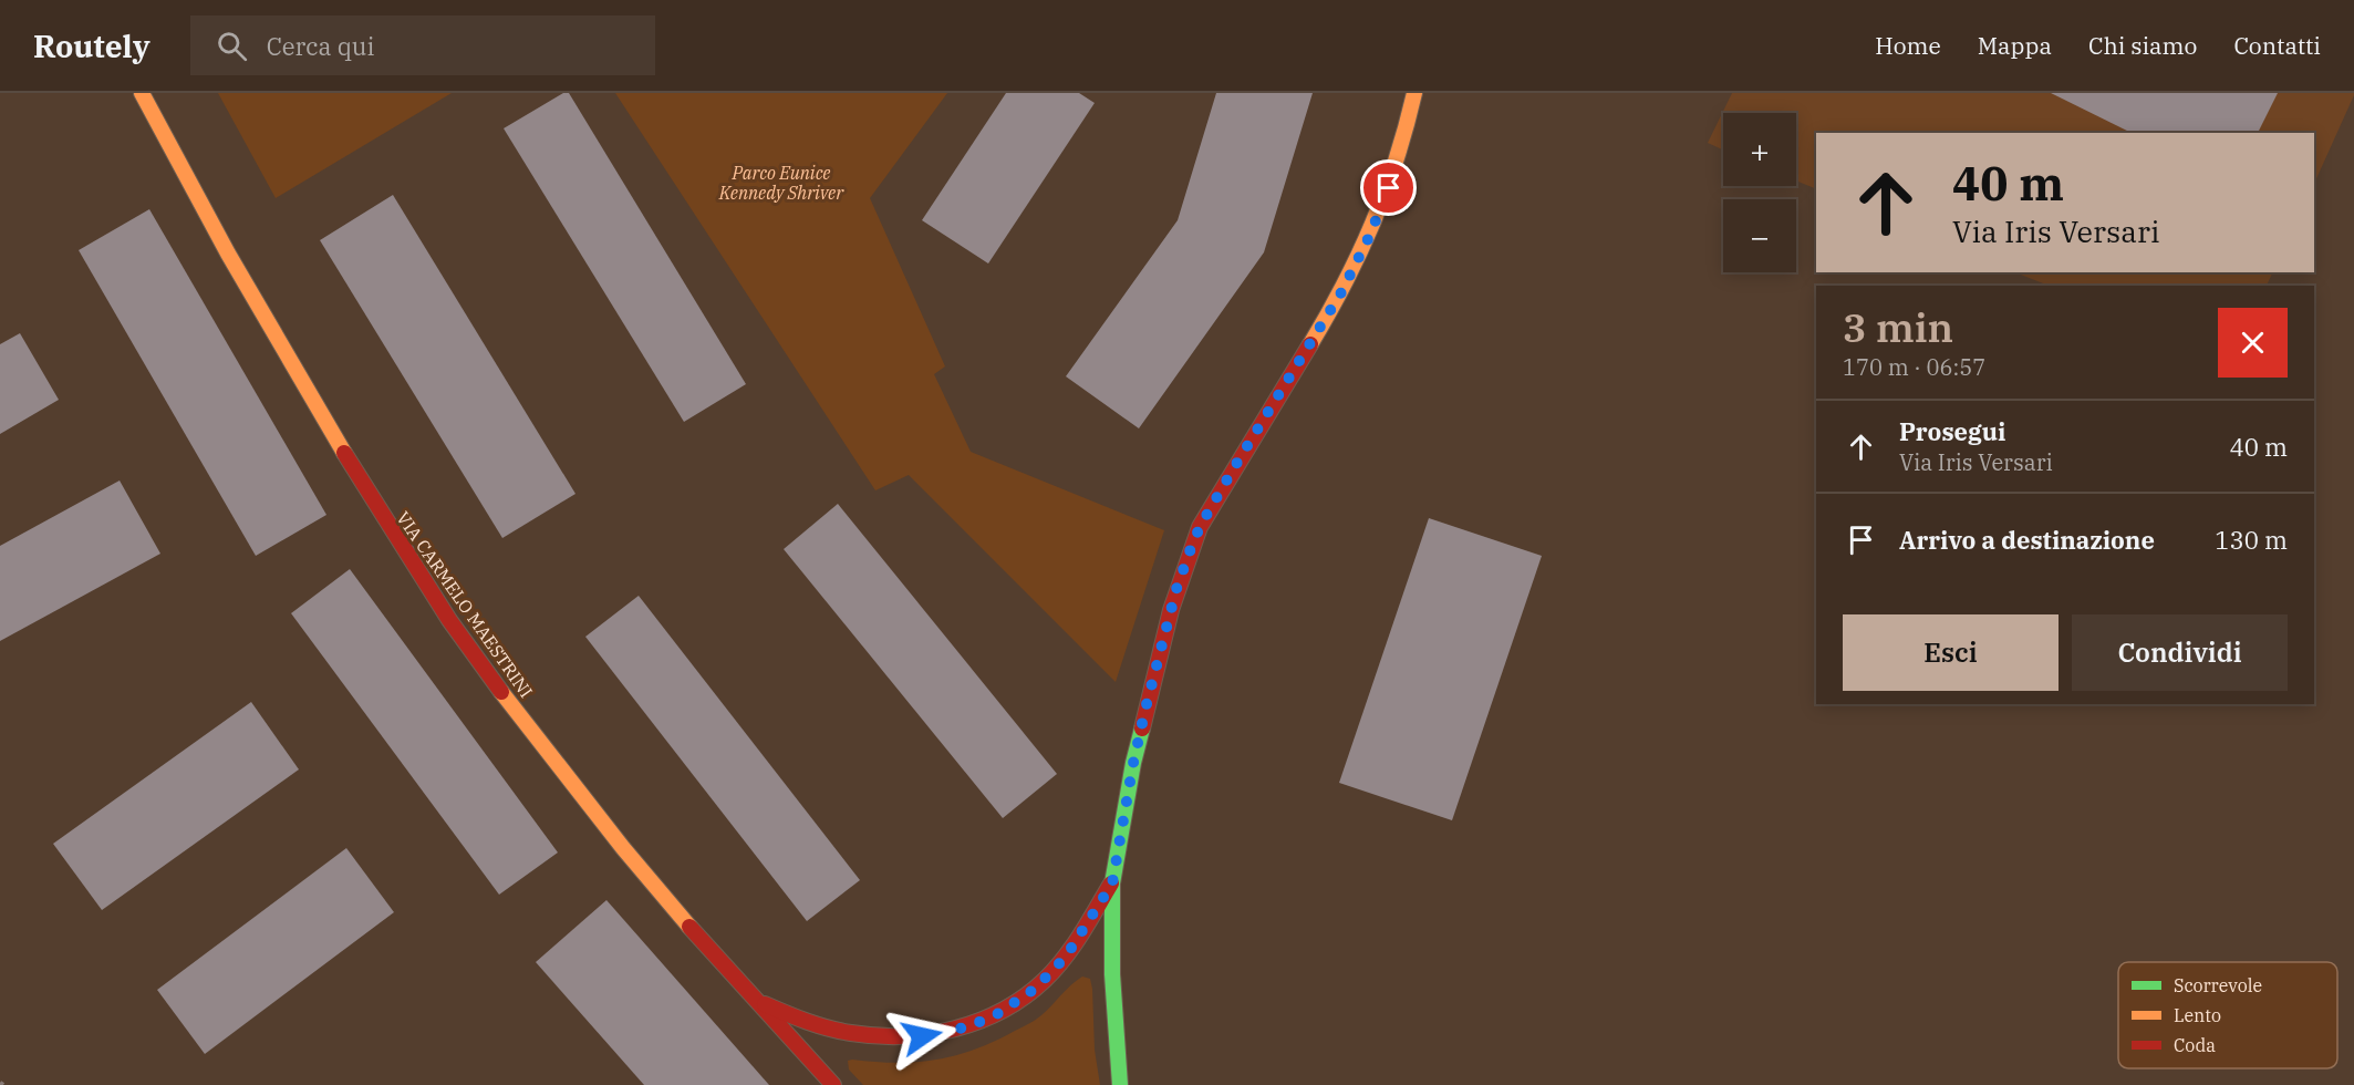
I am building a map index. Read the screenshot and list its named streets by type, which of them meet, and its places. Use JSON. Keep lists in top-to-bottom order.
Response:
{
  "streets": {
    "street": ["VIA CARMELO MAESTRINI"]
  },
  "parks": ["Parco Eunice Kennedy Shriver"],
  "legend": ["Scorrevole", "Lento", "Coda"],
  "page": {
    "header": "Routely",
    "search": "Cerca qui",
    "nav": [
      "Home",
      "Mappa",
      "Chi siamo",
      "Contatti"
    ],
    "map_buttons": ["+", "−"],
    "turn": ["40 m", "Via Iris Versari"],
    "heading": ["3 min", "170 m · 06:57"],
    "list": [
      {
        "name": "Prosegui",
        "note": "Via Iris Versari",
        "value": "40 m"
      },
      {
        "name": "Arrivo a destinazione",
        "value": "130 m"
      }
    ],
    "buttons": ["Esci", "Condividi"]
  }
}
